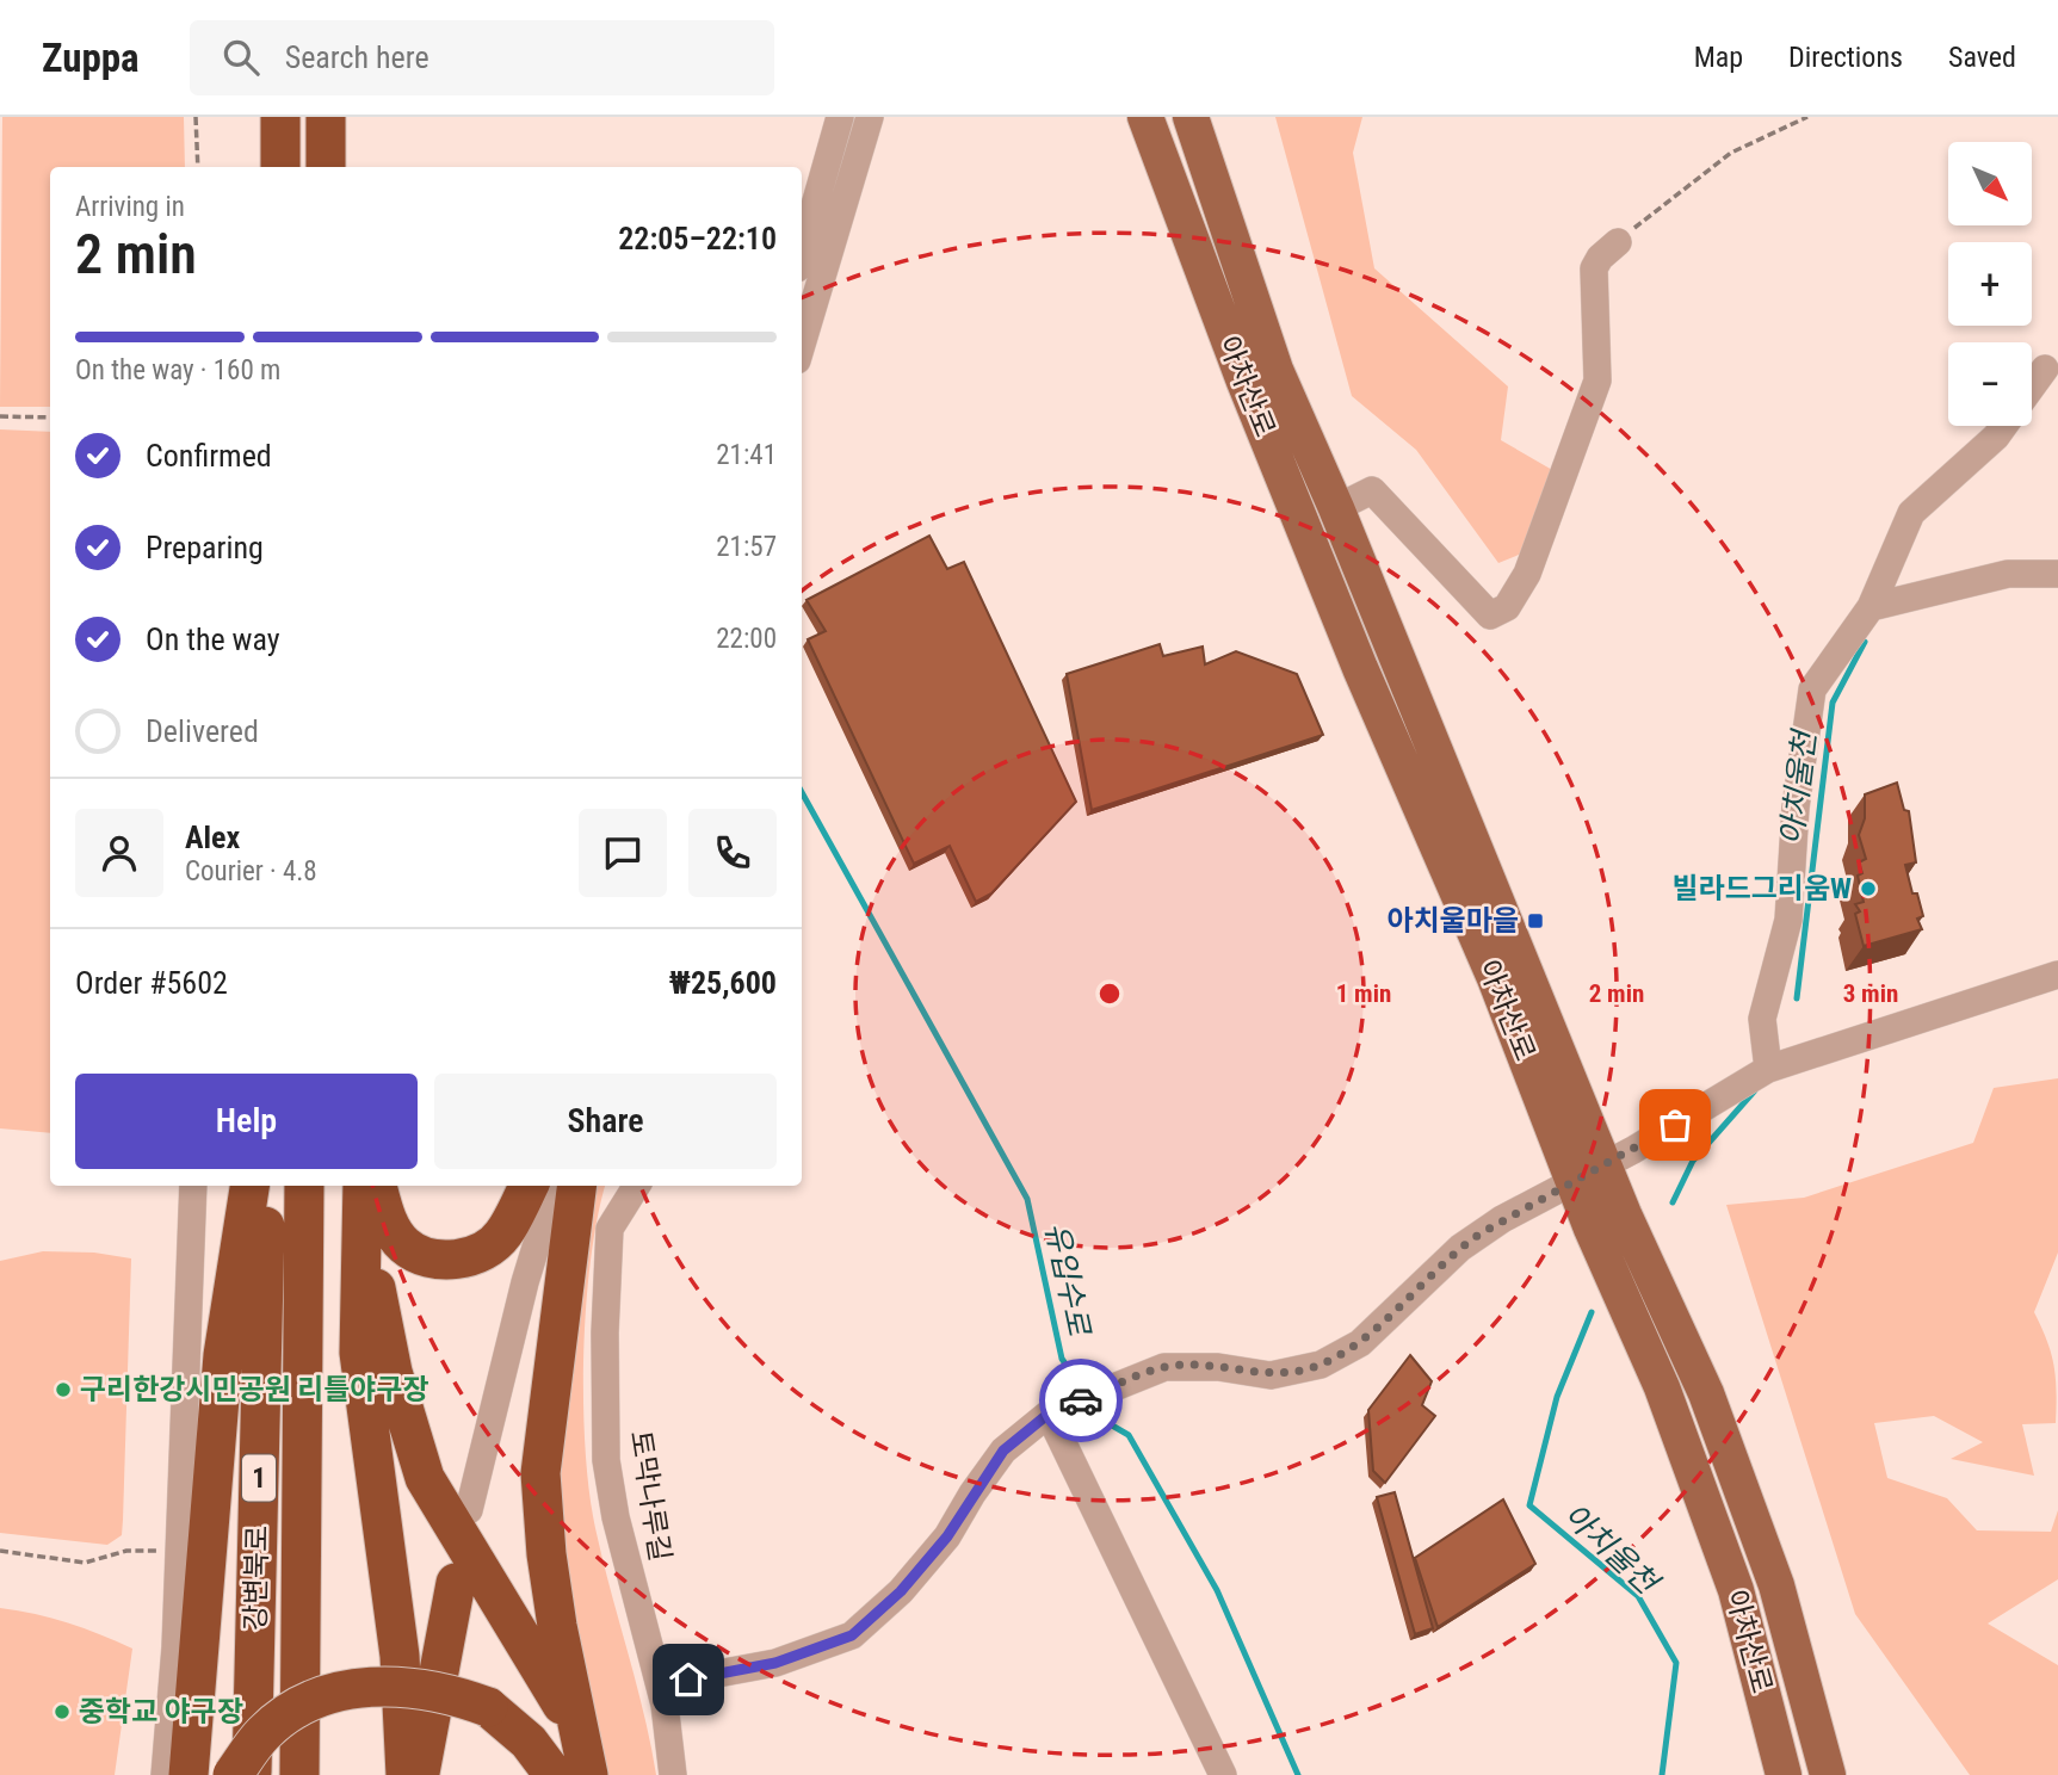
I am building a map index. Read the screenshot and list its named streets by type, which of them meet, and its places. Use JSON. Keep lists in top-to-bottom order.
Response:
{
  "streets": {
    "highway": ["1", "강변북로"],
    "main road": ["아차산로"],
    "street": ["토막나루길"]
  },
  "water": ["아치울천", "유입수로"],
  "places": {
    "other": ["빌라드그리움W", "구리한강시민공원 리틀야구장", "중학교 야구장"],
    "transit": ["아치울마을"]
  },
  "north": "bottom right",
  "page": {
    "header": "Zuppa",
    "search": "Search here",
    "nav": ["Map", "Directions", "Saved"],
    "map_buttons": ["+", "−"],
    "heading": ["2 min", "Arriving in", "22:05–22:10"],
    "panel": [
      "Alex",
      "Courier · 4.8",
      "Order #5602",
      "₩25,600"
    ],
    "bar": "On the way · 160 m",
    "list": [
      ["Confirmed", "21:41"],
      ["Preparing", "21:57"],
      ["On the way", "22:00"],
      "Delivered"
    ],
    "buttons": ["Help", "Share"]
  },
  "rings": ["1 min", "2 min", "3 min"]
}
